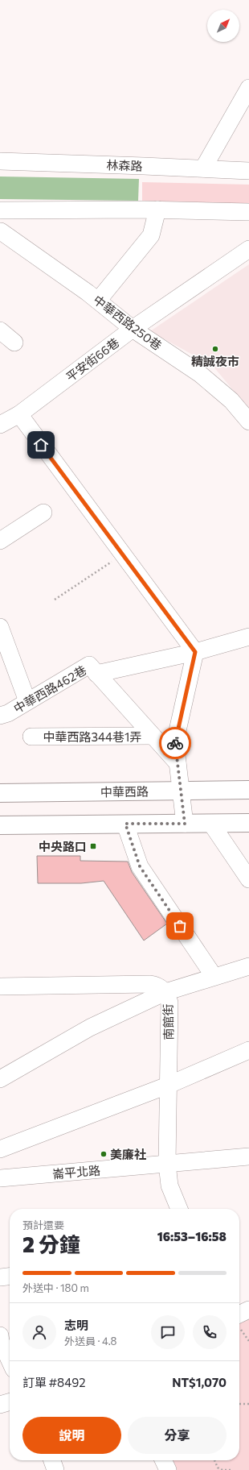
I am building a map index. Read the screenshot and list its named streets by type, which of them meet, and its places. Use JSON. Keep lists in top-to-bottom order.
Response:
{
  "streets": {
    "main road": ["中華西路"],
    "street": [
      "林森路",
      "中華西路250巷",
      "平安街66巷",
      "中華西路462巷",
      "中華西路344巷1弄",
      "南館街",
      "崙平北路"
    ]
  },
  "crossings": [
    ["中華西路250巷", "平安街66巷"],
    ["南館街", "崙平北路"]
  ],
  "places": {
    "other": ["精誠夜市", "美廉社"],
    "transit": ["中央路口"]
  },
  "north": "top right",
  "page": {
    "heading": ["2 分鐘", "預計還要", "16:53–16:58"],
    "panel": [
      "志明",
      "外送員 · 4.8",
      "訂單 #8492",
      "NT$1,070"
    ],
    "bar": "外送中 · 180 m",
    "buttons": ["說明", "分享"]
  }
}
